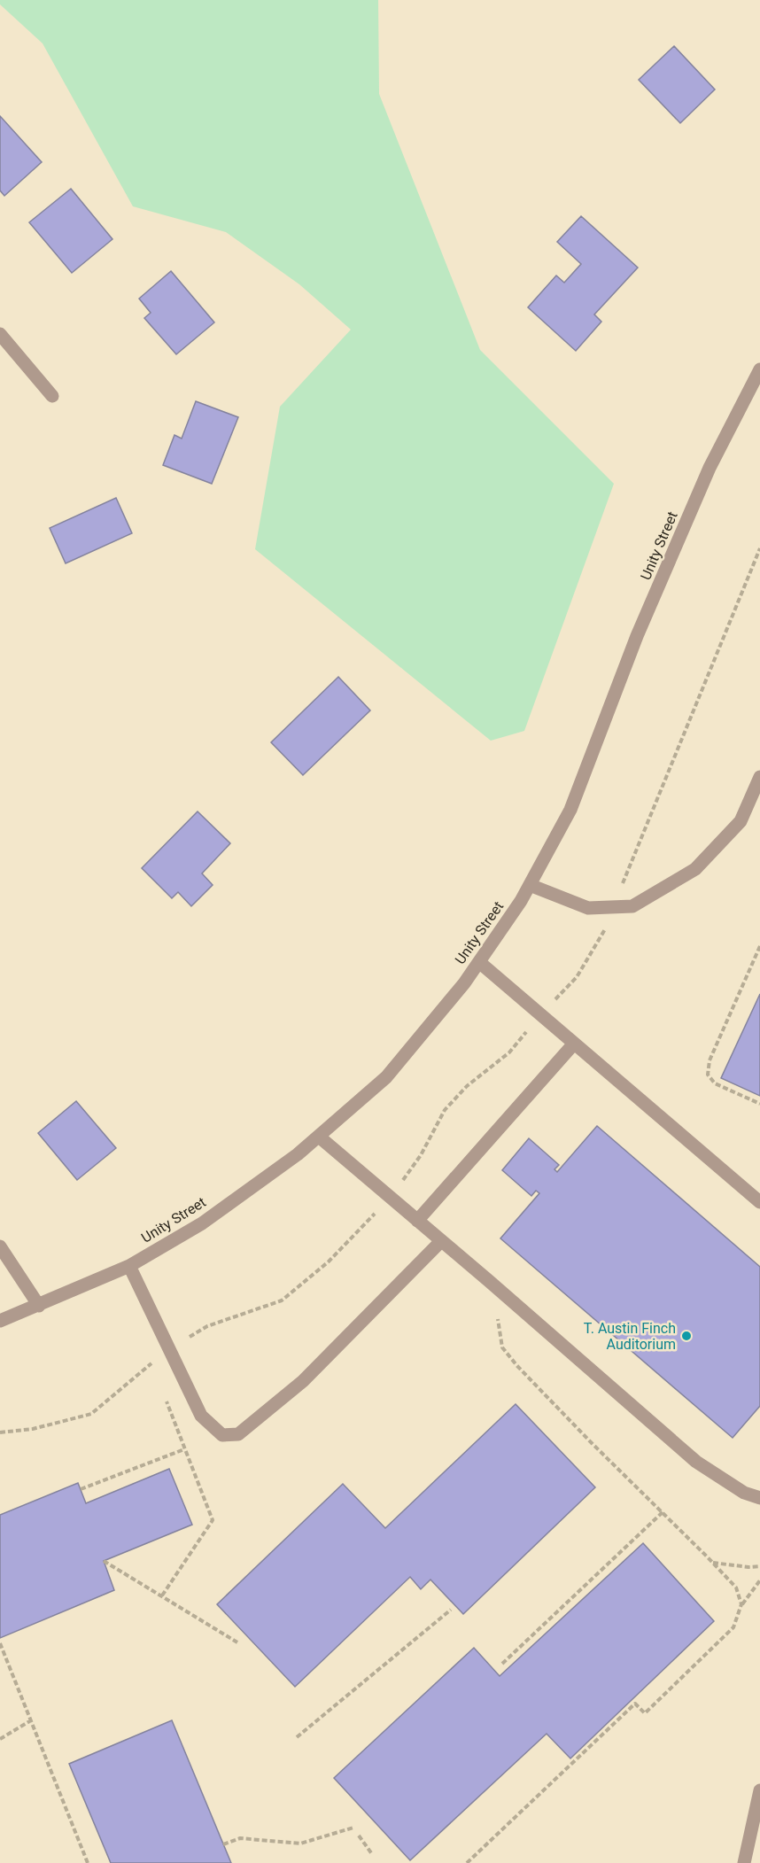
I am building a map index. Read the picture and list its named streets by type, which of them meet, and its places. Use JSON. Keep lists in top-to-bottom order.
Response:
{
  "streets": {
    "street": ["Unity Street"]
  },
  "places": ["T. Austin Finch Auditorium"]
}
